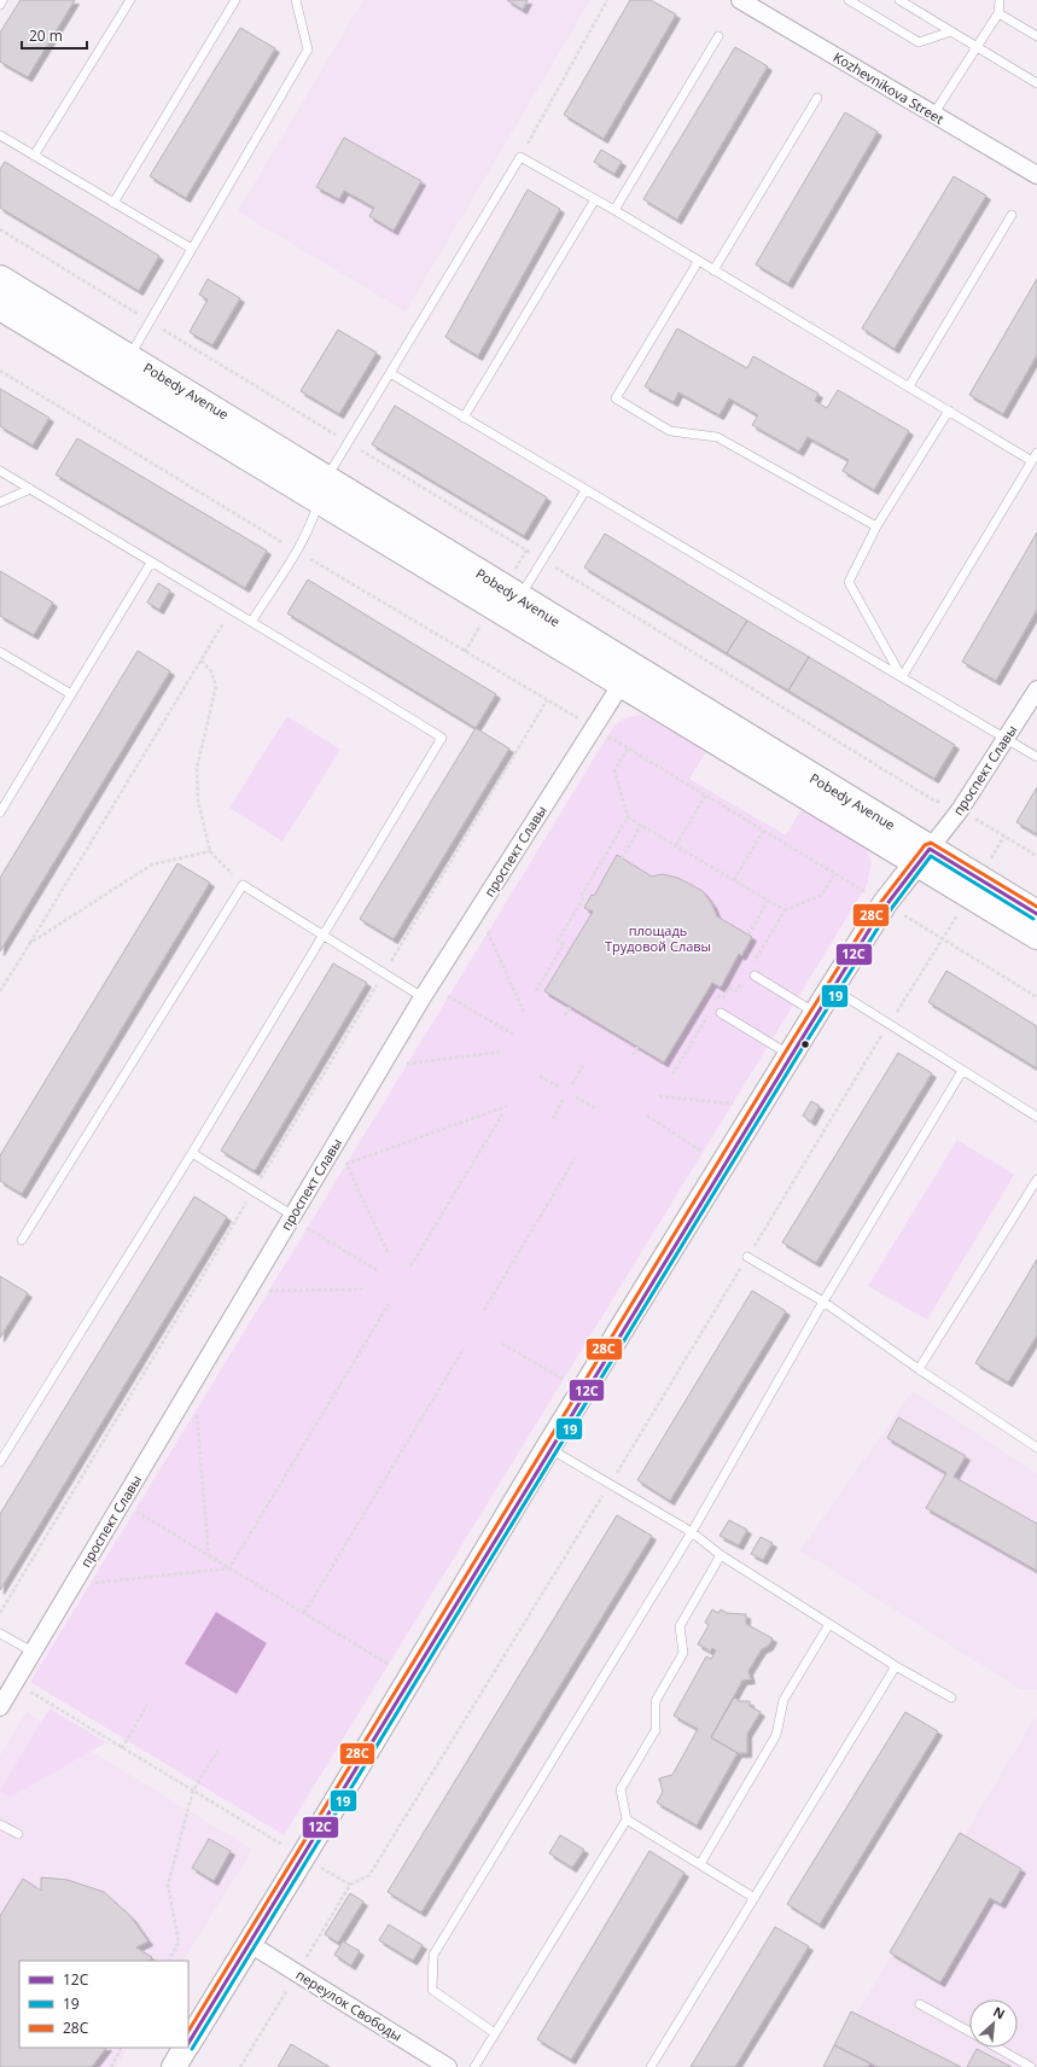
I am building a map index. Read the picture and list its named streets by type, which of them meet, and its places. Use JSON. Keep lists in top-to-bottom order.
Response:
{
  "streets": {
    "main road": ["Pobedy Avenue", "проспект Славы"],
    "street": ["Kozhevnikova Street", "переулок Свободы"]
  },
  "crossings": [
    ["Pobedy Avenue", "проспект Славы"],
    ["проспект Славы", "переулок Свободы"]
  ],
  "parks": ["площадь Трудовой Славы"],
  "lines": ["transit line 28С", "transit line 12С", "transit line 19"],
  "legend": ["12С", "19", "28С"],
  "scale_bar": "20 m",
  "north": "top right"
}
